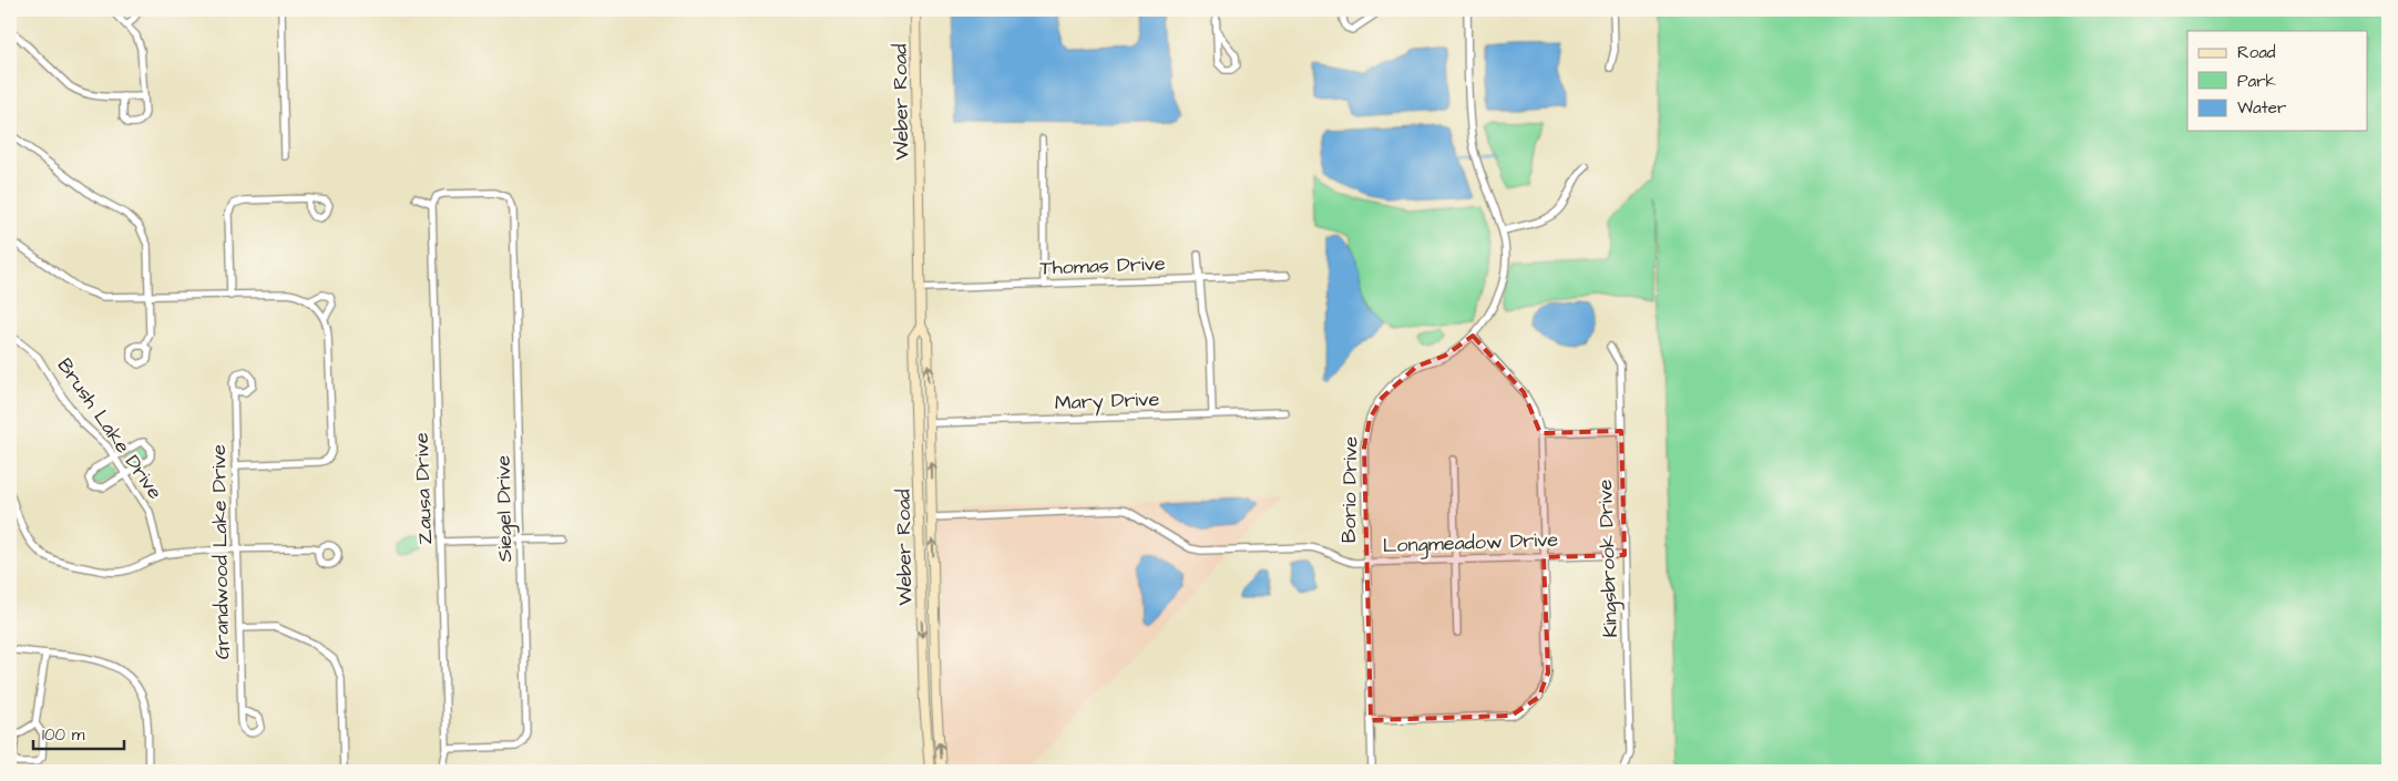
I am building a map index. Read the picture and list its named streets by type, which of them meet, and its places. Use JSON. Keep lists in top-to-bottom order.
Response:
{
  "streets": {
    "main road": ["Weber Road"],
    "street": [
      "Thomas Drive",
      "Mary Drive",
      "Brush Lake Drive",
      "Zausa Drive",
      "Borio Drive",
      "Siegel Drive",
      "Longmeadow Drive",
      "Grandwood Lake Drive",
      "Kingsbrook Drive"
    ]
  },
  "crossings": [
    ["Weber Road", "Thomas Drive"],
    ["Weber Road", "Mary Drive"],
    ["Weber Road", "Longmeadow Drive"],
    ["Zausa Drive", "Siegel Drive"],
    ["Borio Drive", "Longmeadow Drive"],
    ["Longmeadow Drive", "Kingsbrook Drive"]
  ],
  "legend": ["Road", "Park", "Water"],
  "scale_bar": "100 m"
}
